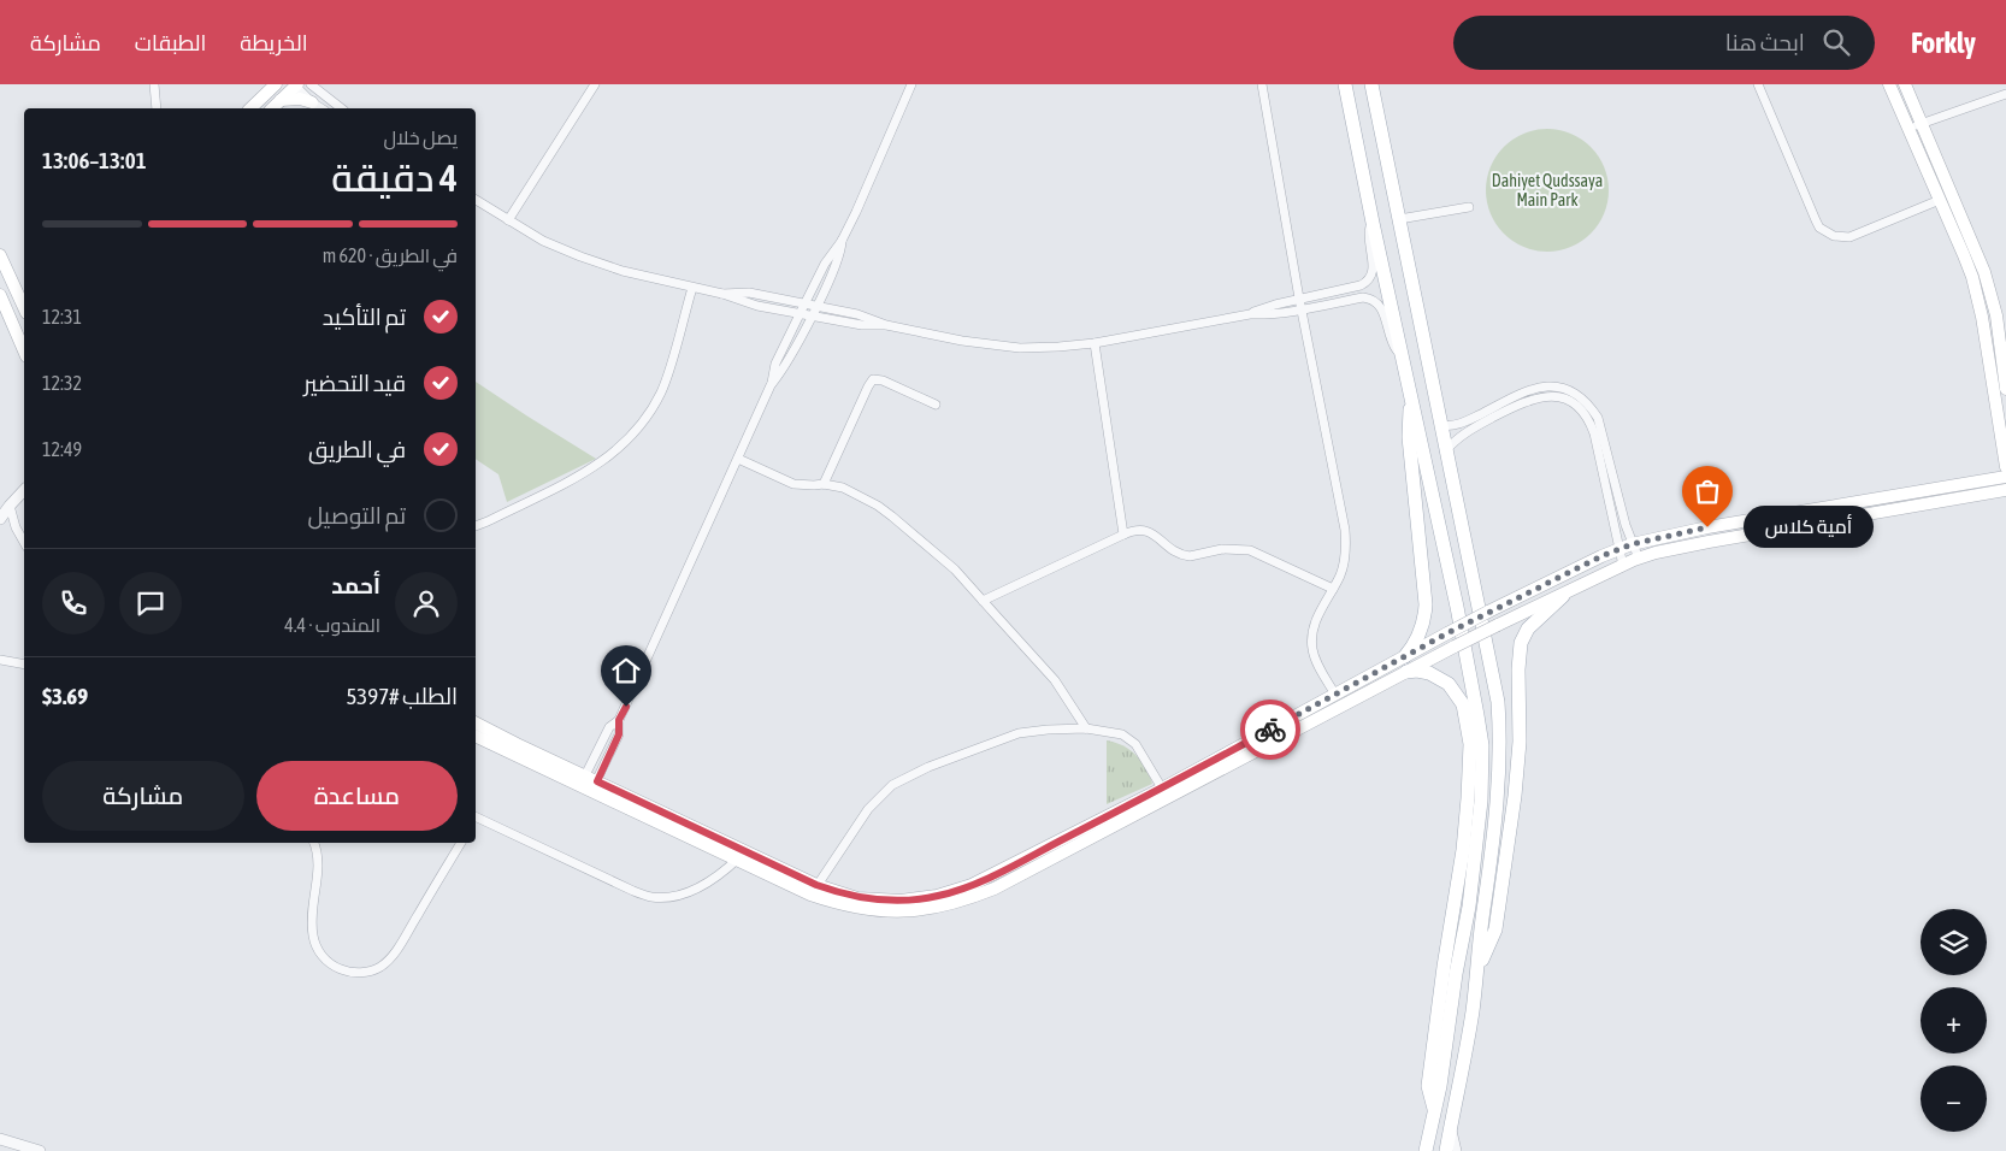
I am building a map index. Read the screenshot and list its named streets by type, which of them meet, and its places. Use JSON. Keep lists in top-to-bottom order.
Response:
{
  "parks": ["Dahiyet Qudssaya Main Park"],
  "places": ["أمية كلاس"],
  "page": {
    "header": "Forkly",
    "search": "ابحث هنا",
    "nav": ["الخريطة", "الطبقات", "مشاركة"],
    "heading": ["4 دقيقة", "يصل خلال", "13:01–13:06"],
    "panel": [
      "أحمد",
      "المندوب · 4.4",
      "الطلب #5397",
      "$3.69"
    ],
    "bar": "في الطريق · 620 m",
    "list": [
      ["تم التأكيد", "12:31"],
      ["قيد التحضير", "12:32"],
      ["في الطريق", "12:49"],
      "تم التوصيل"
    ],
    "bubble": "أمية كلاس",
    "buttons": ["مساعدة", "مشاركة"],
    "map_buttons": ["+", "−"]
  }
}
